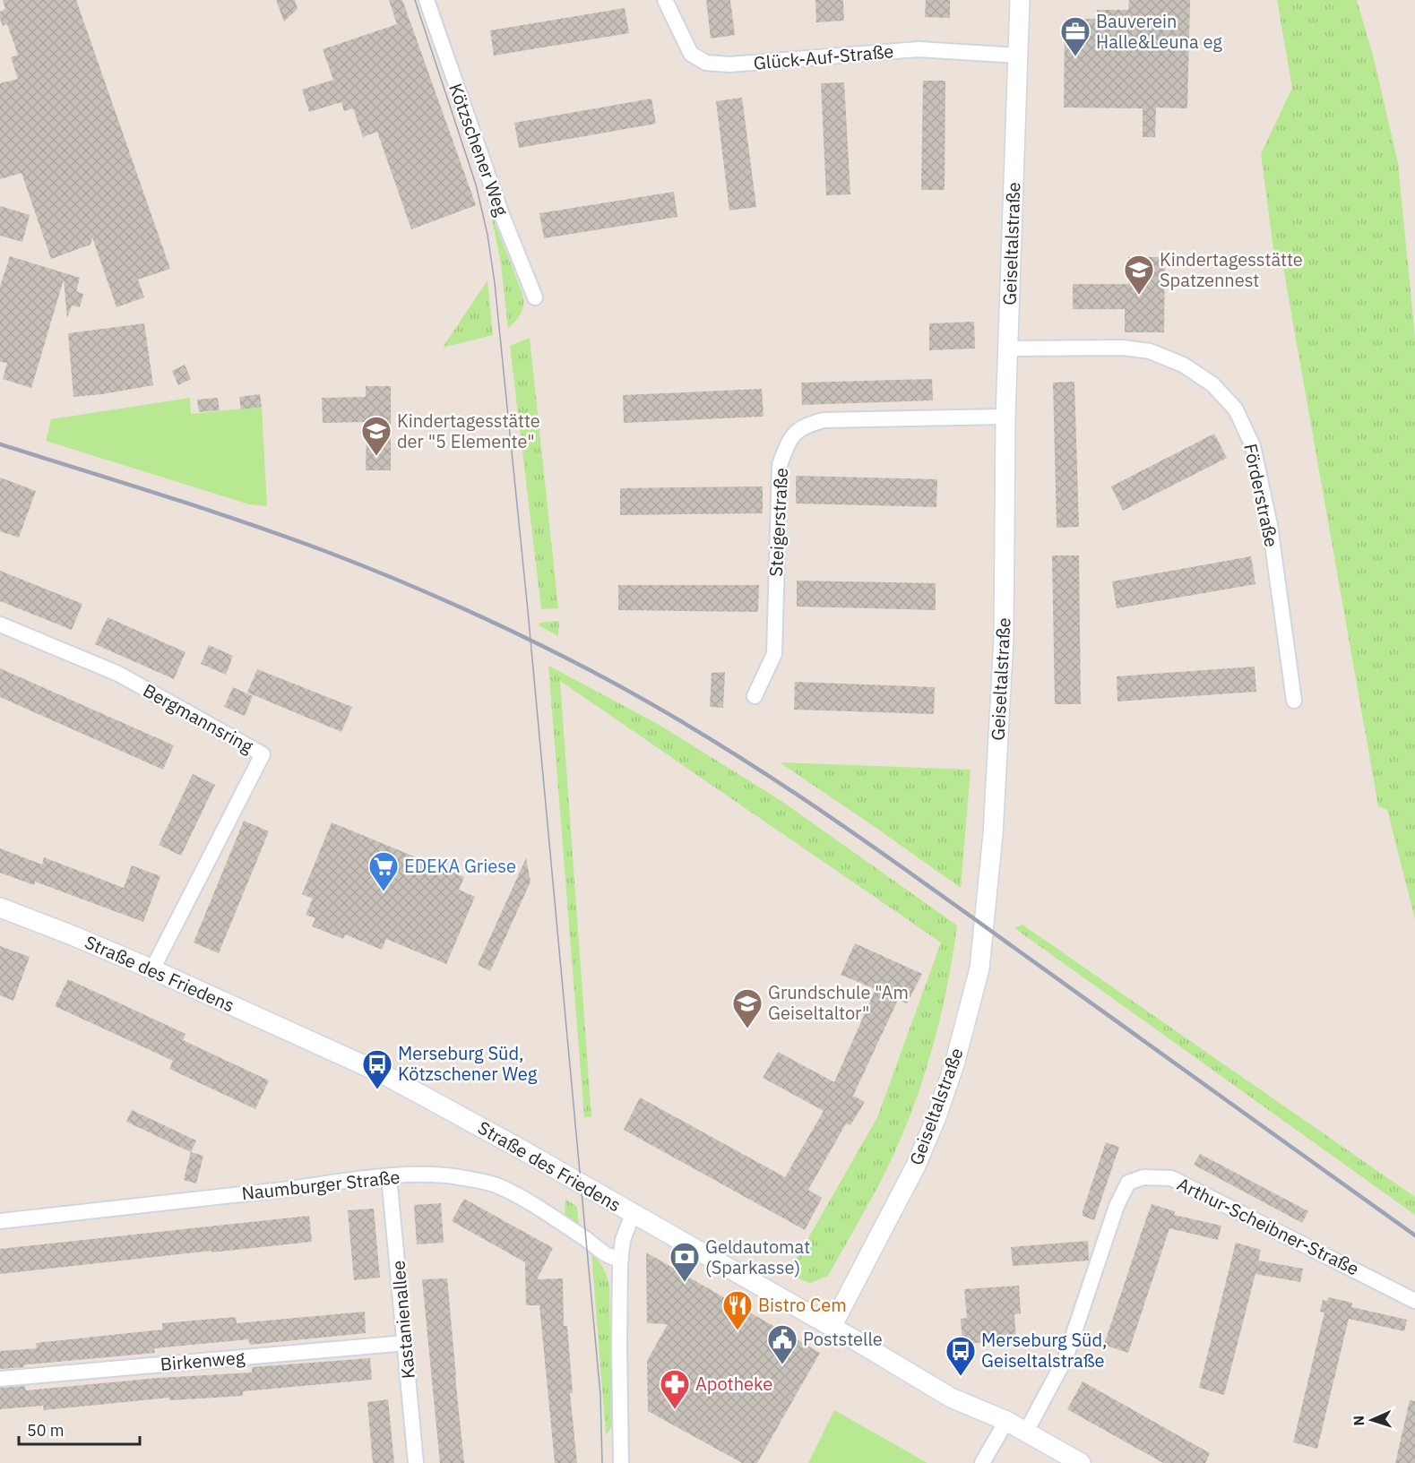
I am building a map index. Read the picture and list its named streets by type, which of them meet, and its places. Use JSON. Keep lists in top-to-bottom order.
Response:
{
  "streets": {
    "street": [
      "Glück-Auf-Straße",
      "Kötzschener Weg",
      "Geiseltalstraße",
      "Förderstraße",
      "Steigerstraße",
      "Bergmannsring",
      "Straße des Friedens",
      "Naumburger Straße",
      "Arthur-Scheibner-Straße",
      "Kastanienallee",
      "Birkenweg"
    ]
  },
  "crossings": [
    ["Glück-Auf-Straße", "Geiseltalstraße"],
    ["Geiseltalstraße", "Förderstraße"],
    ["Geiseltalstraße", "Steigerstraße"],
    ["Geiseltalstraße", "Straße des Friedens"],
    ["Bergmannsring", "Straße des Friedens"],
    ["Straße des Friedens", "Arthur-Scheibner-Straße"],
    ["Naumburger Straße", "Kastanienallee"],
    ["Kastanienallee", "Birkenweg"]
  ],
  "places": {
    "office": ["Bauverein Halle&Leuna eg"],
    "school or university": ["Kindertagesstätte Spatzennest", "Kindertagesstätte der \"5 Elemente\"", "Grundschule \"Am Geiseltaltor\""],
    "supermarket": ["EDEKA Griese"],
    "bus stop": ["Merseburg Süd, Kötzschener Weg", "Merseburg Süd, Geiseltalstraße"],
    "bank": ["Geldautomat (Sparkasse)"],
    "restaurant": ["Bistro Cem"],
    "public building": ["Poststelle"],
    "pharmacy": ["Apotheke"]
  },
  "scale_bar": "50 m",
  "north": "left"
}
